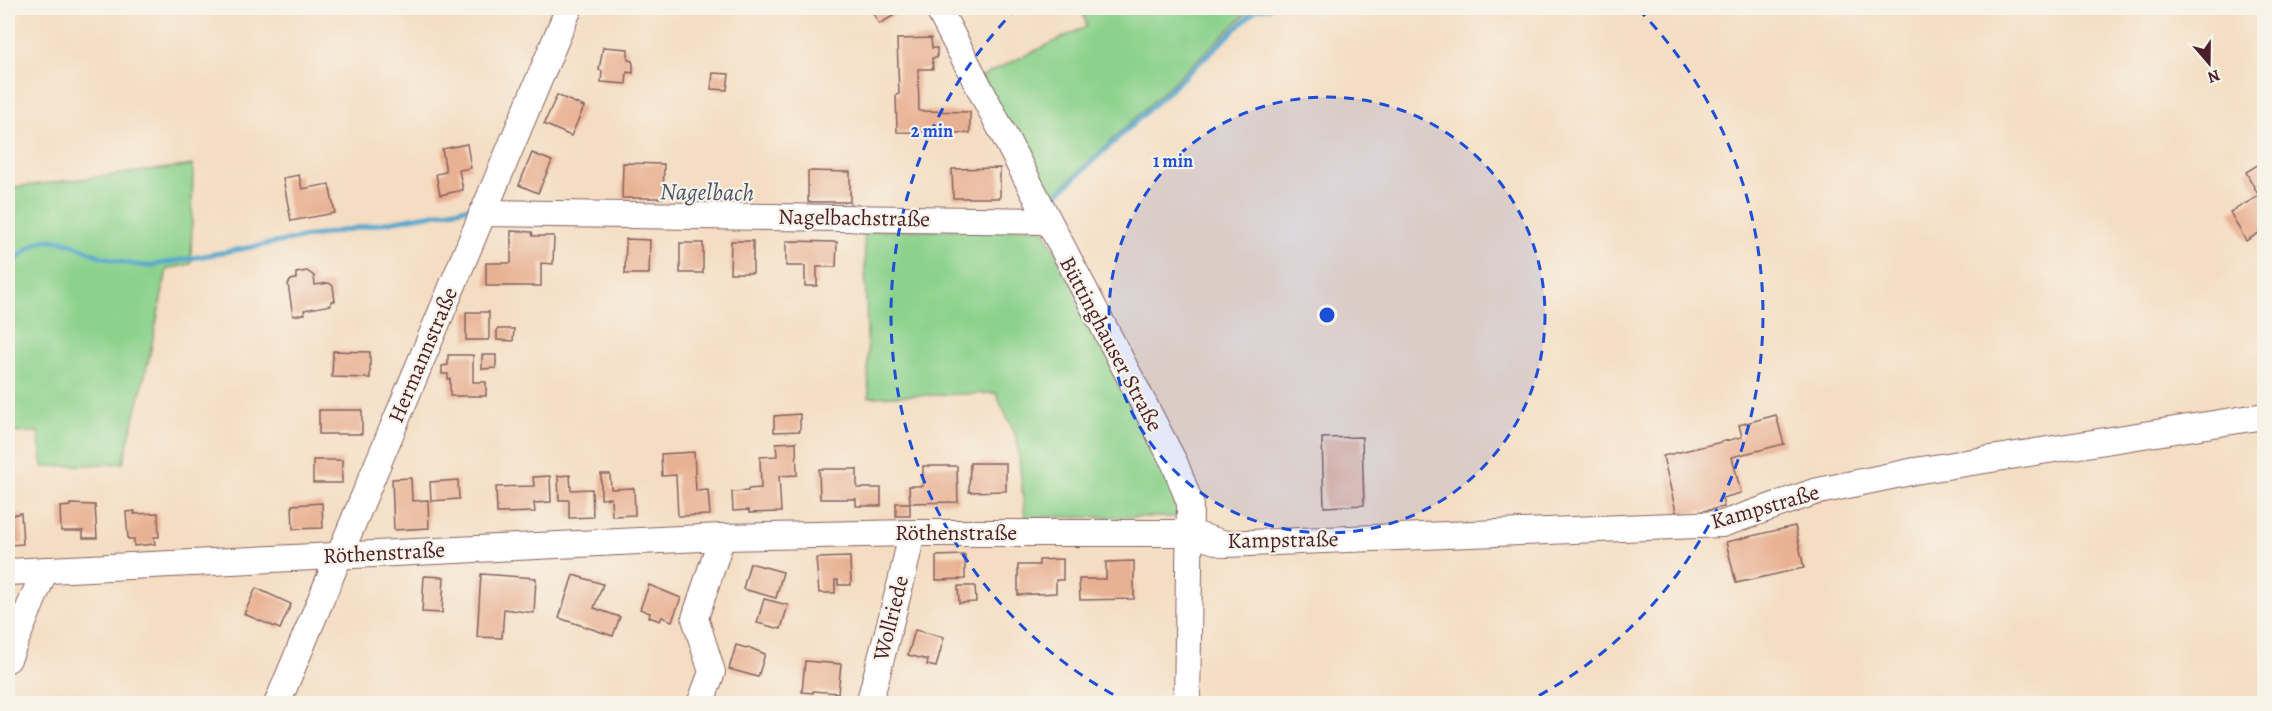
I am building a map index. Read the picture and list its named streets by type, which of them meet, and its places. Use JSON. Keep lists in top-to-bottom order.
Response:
{
  "streets": {
    "street": [
      "Nagelbachstraße",
      "Büttinghauser Straße",
      "Hermannstraße",
      "Kampstraße",
      "Röthenstraße",
      "Wollriede"
    ]
  },
  "crossings": [
    ["Nagelbachstraße", "Büttinghauser Straße"],
    ["Nagelbachstraße", "Hermannstraße"],
    ["Büttinghauser Straße", "Kampstraße"],
    ["Büttinghauser Straße", "Röthenstraße"],
    ["Hermannstraße", "Röthenstraße"],
    ["Kampstraße", "Röthenstraße"],
    ["Röthenstraße", "Wollriede"]
  ],
  "water": ["Nagelbach"],
  "north": "bottom",
  "rings": ["2 min", "1 min"]
}
